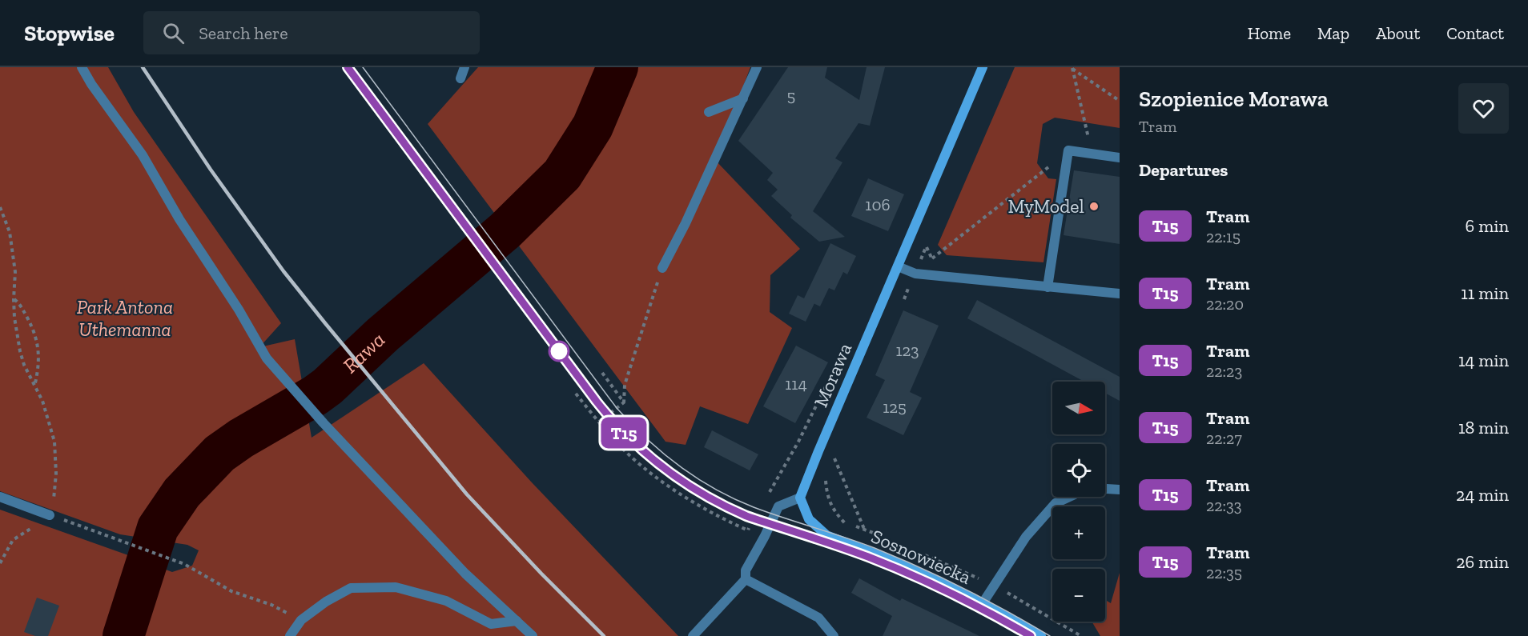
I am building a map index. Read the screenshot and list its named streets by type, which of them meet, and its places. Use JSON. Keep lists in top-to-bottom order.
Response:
{
  "streets": {
    "street": ["Morawa", "Sosnowiecka"]
  },
  "crossings": [
    ["Morawa", "Sosnowiecka"]
  ],
  "water": ["Rawa"],
  "parks": ["Park Antona Uthemanna"],
  "places": ["MyModel"],
  "lines": ["tram line T15"],
  "house_numbers": [
    "5",
    "106",
    "123",
    "114",
    "125"
  ],
  "north": "right",
  "page": {
    "header": "Stopwise",
    "search": "Search here",
    "nav": [
      "Home",
      "Map",
      "About",
      "Contact"
    ],
    "on_map": "T15",
    "heading": [
      ["Szopienice Morawa", "Tram"],
      "Departures"
    ],
    "list": [
      {
        "mark": "T15",
        "name": "Tram",
        "note": "22:15",
        "value": "6 min"
      },
      {
        "mark": "T15",
        "name": "Tram",
        "note": "22:20",
        "value": "11 min"
      },
      {
        "mark": "T15",
        "name": "Tram",
        "note": "22:23",
        "value": "14 min"
      },
      {
        "mark": "T15",
        "name": "Tram",
        "note": "22:27",
        "value": "18 min"
      },
      {
        "mark": "T15",
        "name": "Tram",
        "note": "22:33",
        "value": "24 min"
      },
      {
        "mark": "T15",
        "name": "Tram",
        "note": "22:35",
        "value": "26 min"
      }
    ],
    "map_buttons": ["+", "−"]
  }
}
